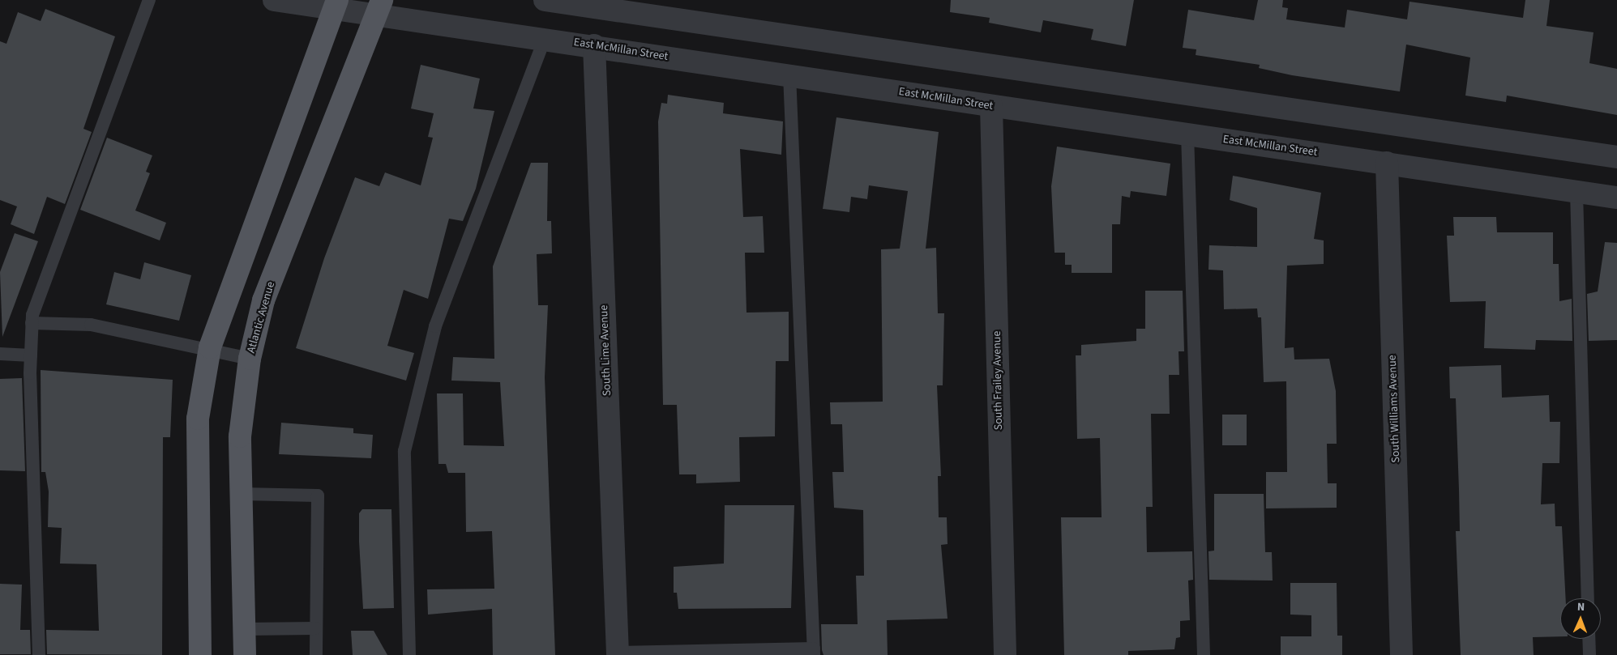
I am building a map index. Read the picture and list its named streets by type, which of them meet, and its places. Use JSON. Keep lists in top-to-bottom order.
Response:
{
  "streets": {
    "main road": ["Atlantic Avenue"],
    "street": [
      "East McMillan Street",
      "South Lime Avenue",
      "South Frailey Avenue",
      "South Williams Avenue"
    ]
  },
  "crossings": [
    ["East McMillan Street", "Atlantic Avenue"],
    ["East McMillan Street", "South Lime Avenue"],
    ["East McMillan Street", "South Frailey Avenue"],
    ["East McMillan Street", "South Williams Avenue"]
  ],
  "north": "top"
}
